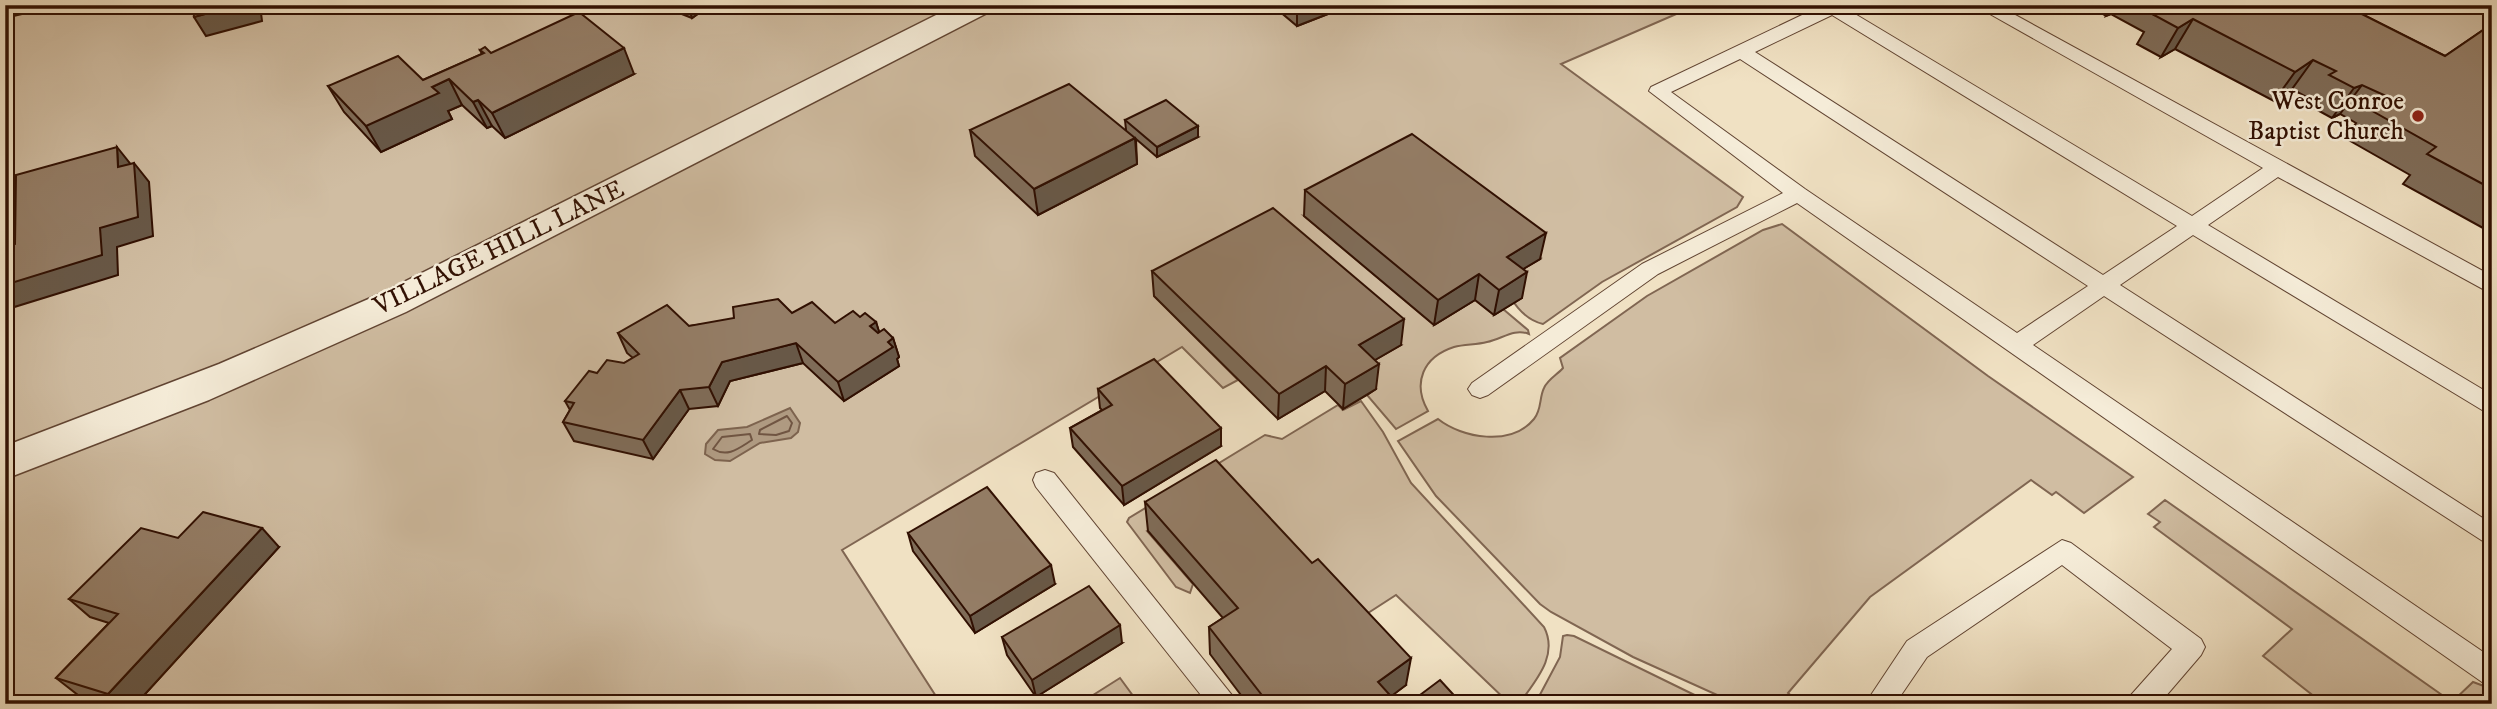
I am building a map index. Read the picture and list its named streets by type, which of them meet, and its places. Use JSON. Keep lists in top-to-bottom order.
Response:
{
  "streets": {
    "street": ["VILLAGE HILL LANE"]
  },
  "places": ["West Conroe Baptist Church"]
}
